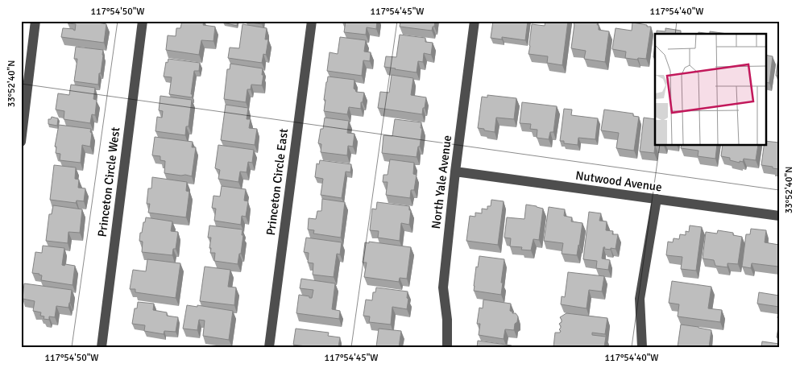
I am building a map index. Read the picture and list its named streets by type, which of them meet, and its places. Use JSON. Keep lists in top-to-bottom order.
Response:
{
  "streets": {
    "street": [
      "Nutwood Avenue",
      "Princeton Circle West",
      "Princeton Circle East",
      "North Yale Avenue"
    ]
  },
  "crossings": [
    ["Nutwood Avenue", "North Yale Avenue"]
  ],
  "coordinates": [
    "117°54'50\"W",
    "117°54'45\"W",
    "117°54'40\"W",
    "33°52'40\"N"
  ]
}
